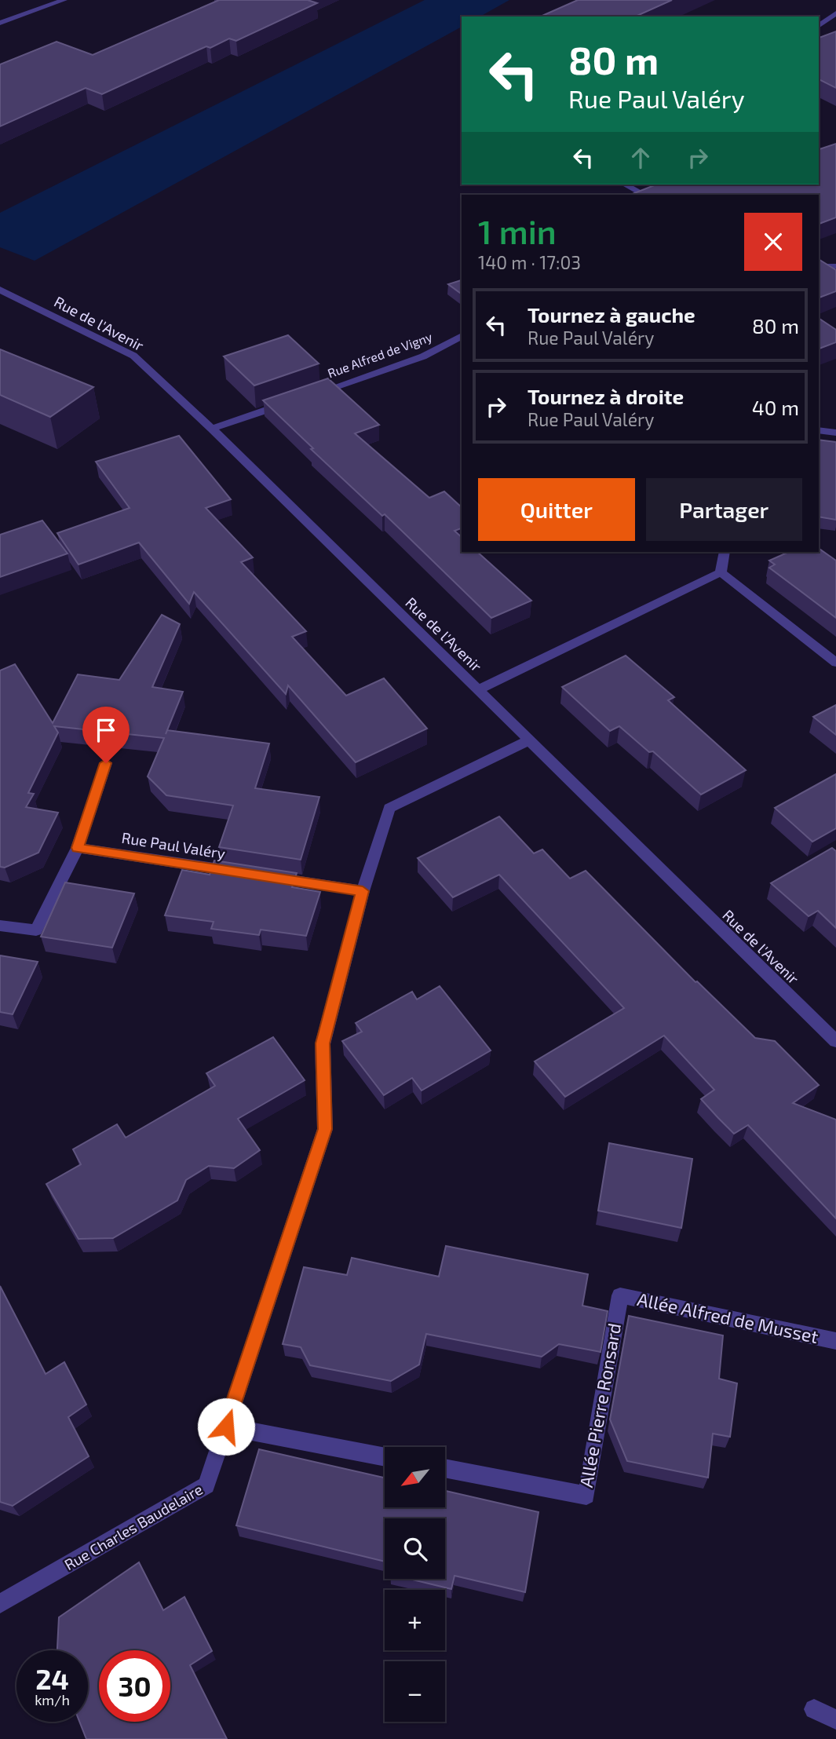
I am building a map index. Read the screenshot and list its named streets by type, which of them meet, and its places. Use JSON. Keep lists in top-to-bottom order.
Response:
{
  "streets": {
    "street": [
      "Rue de l'Avenir",
      "Rue Alfred de Vigny",
      "Rue Paul Valéry",
      "Allée Alfred de Musset",
      "Allée Pierre Ronsard",
      "Rue Charles Baudelaire"
    ]
  },
  "crossings": [
    ["Rue de l'Avenir", "Rue Charles Baudelaire"],
    ["Allée Alfred de Musset", "Allée Pierre Ronsard"]
  ],
  "north": "bottom left",
  "page": {
    "turn": ["80 m", "Rue Paul Valéry"],
    "heading": ["1 min", "140 m · 17:03"],
    "list": [
      {
        "name": "Tournez à gauche",
        "note": "Rue Paul Valéry",
        "value": "80 m"
      },
      {
        "name": "Tournez à droite",
        "note": "Rue Paul Valéry",
        "value": "40 m"
      }
    ],
    "buttons": ["Quitter", "Partager"],
    "map_buttons": ["+", "−"],
    "speed": "24 km/h",
    "limit": "30"
  }
}
